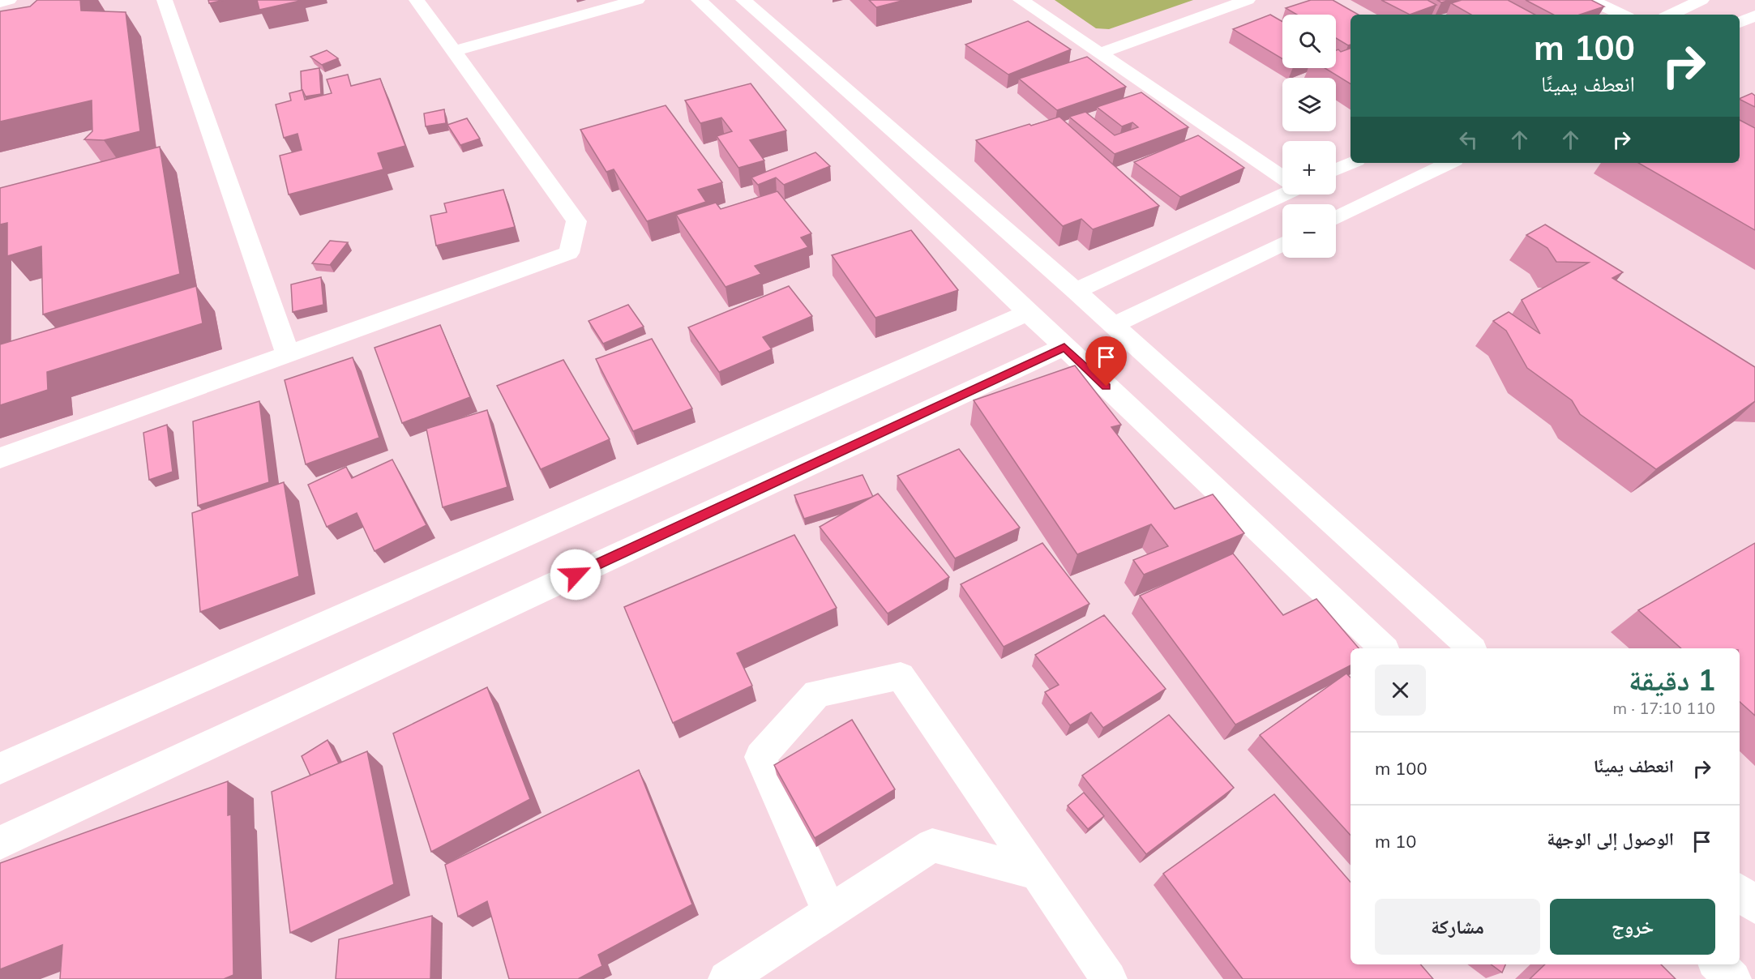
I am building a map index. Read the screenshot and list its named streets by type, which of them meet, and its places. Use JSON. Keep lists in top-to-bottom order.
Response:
{
  "page": {
    "map_buttons": ["+", "−"],
    "turn": ["100 m", "انعطف يمينًا"],
    "heading": ["1 دقيقة", "110 m · 17:10"],
    "list": [
      {
        "name": "انعطف يمينًا",
        "value": "100 m"
      },
      {
        "name": "الوصول إلى الوجهة",
        "value": "10 m"
      }
    ],
    "buttons": ["خروج", "مشاركة"]
  }
}
